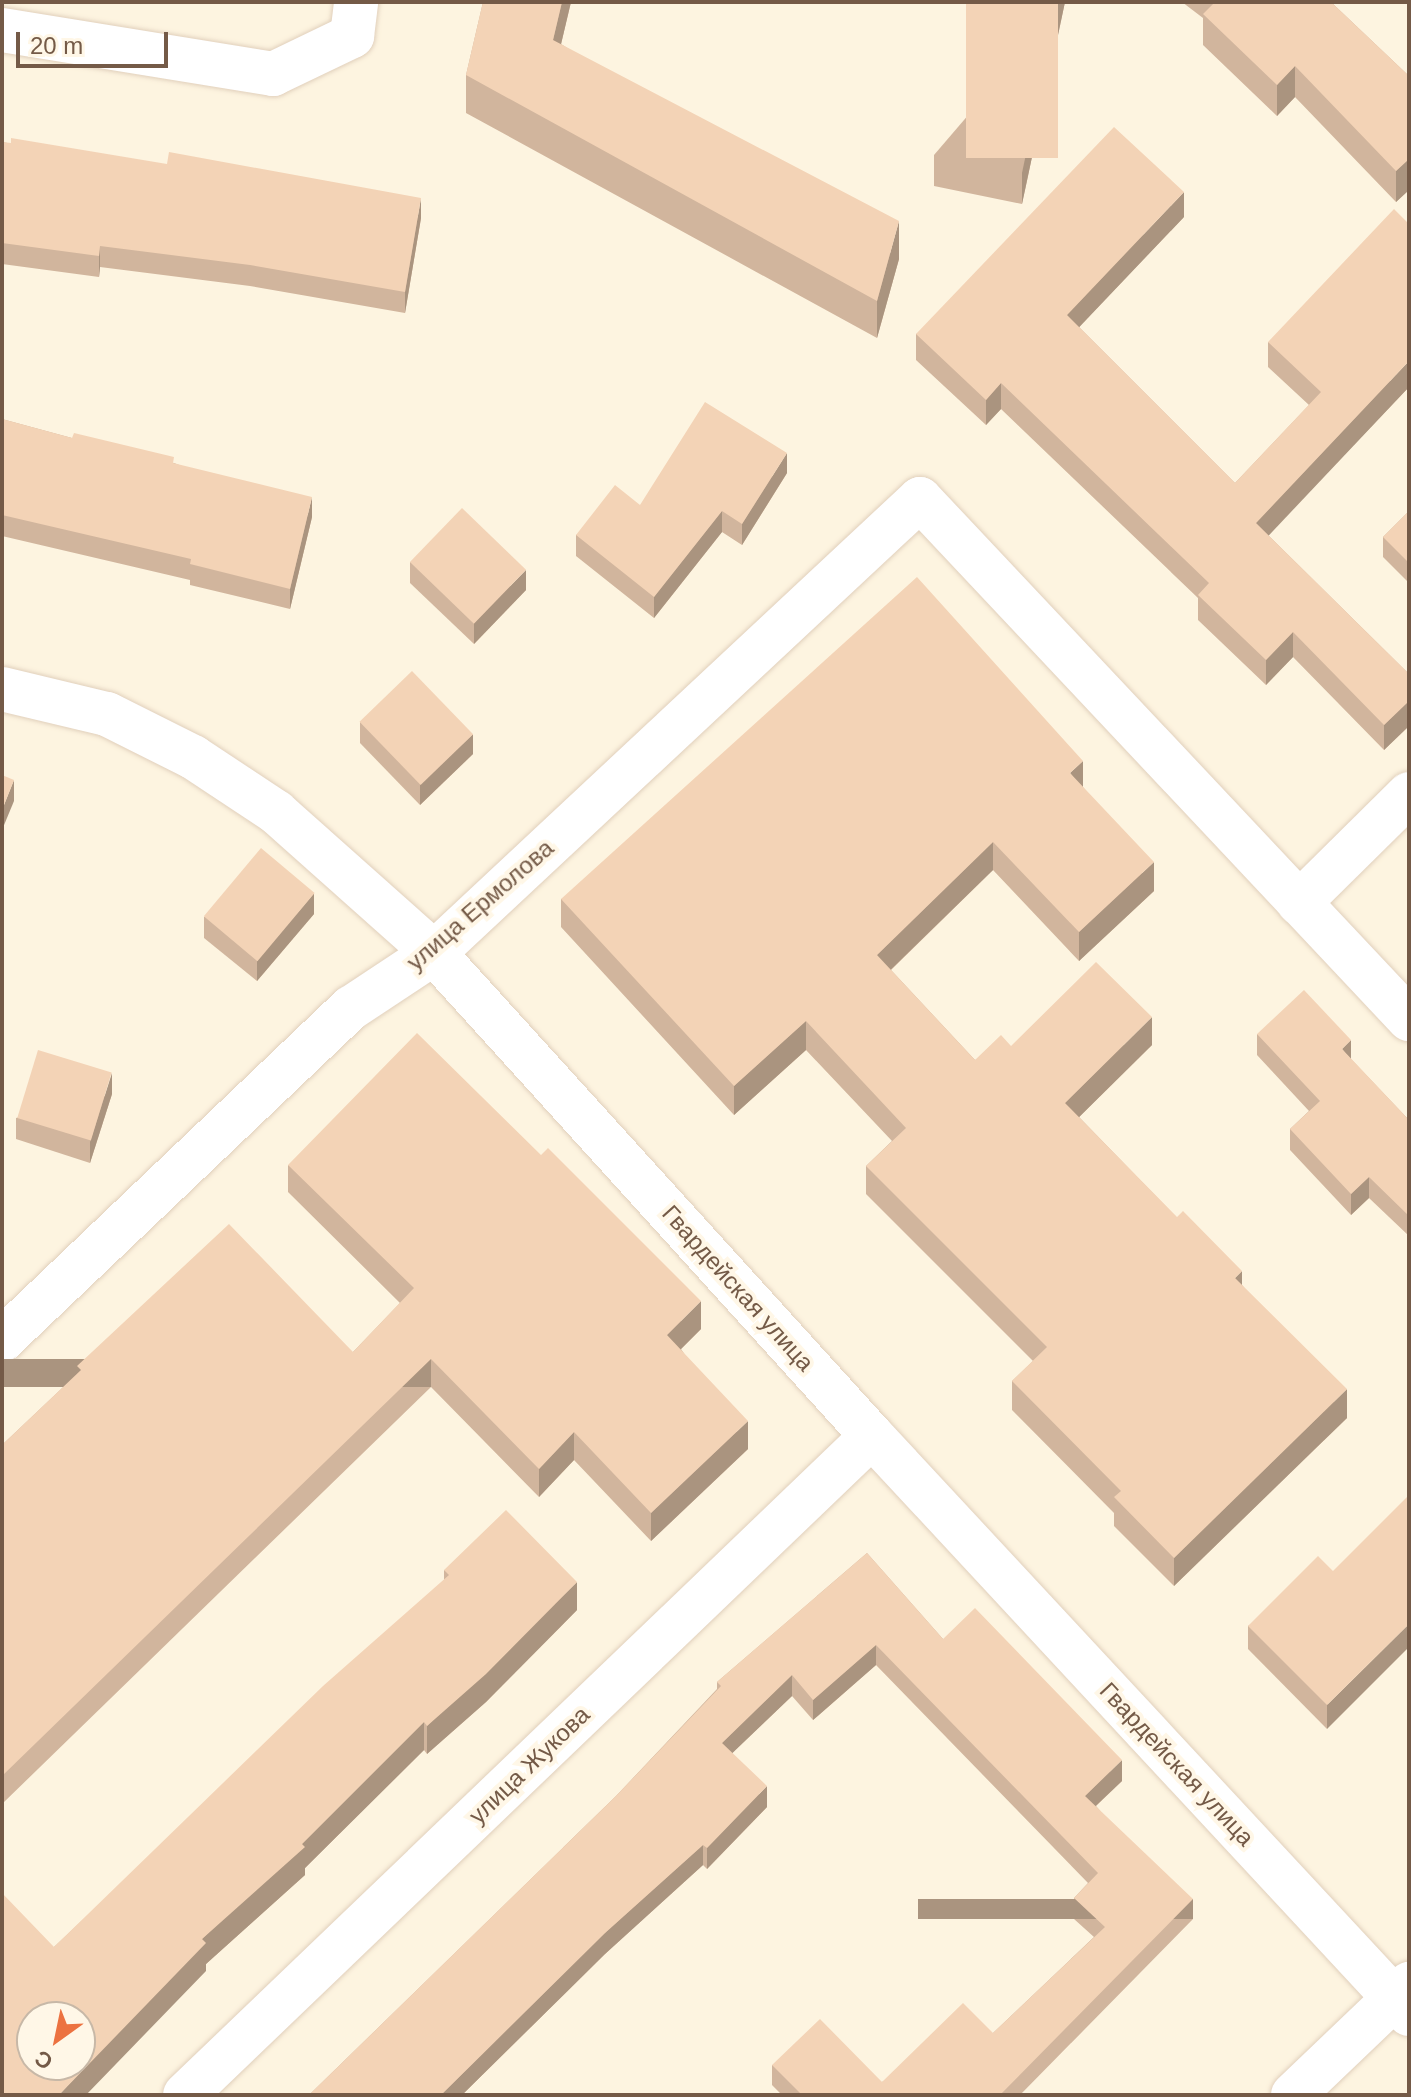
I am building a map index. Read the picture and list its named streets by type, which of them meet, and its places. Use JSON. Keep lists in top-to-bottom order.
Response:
{
  "streets": {
    "street": ["улица Ермолова", "Гвардейская улица", "улица Жукова"]
  },
  "crossings": [
    ["улица Ермолова", "Гвардейская улица"],
    ["Гвардейская улица", "улица Жукова"]
  ],
  "scale_bar": "20 m",
  "north": "bottom left"
}
